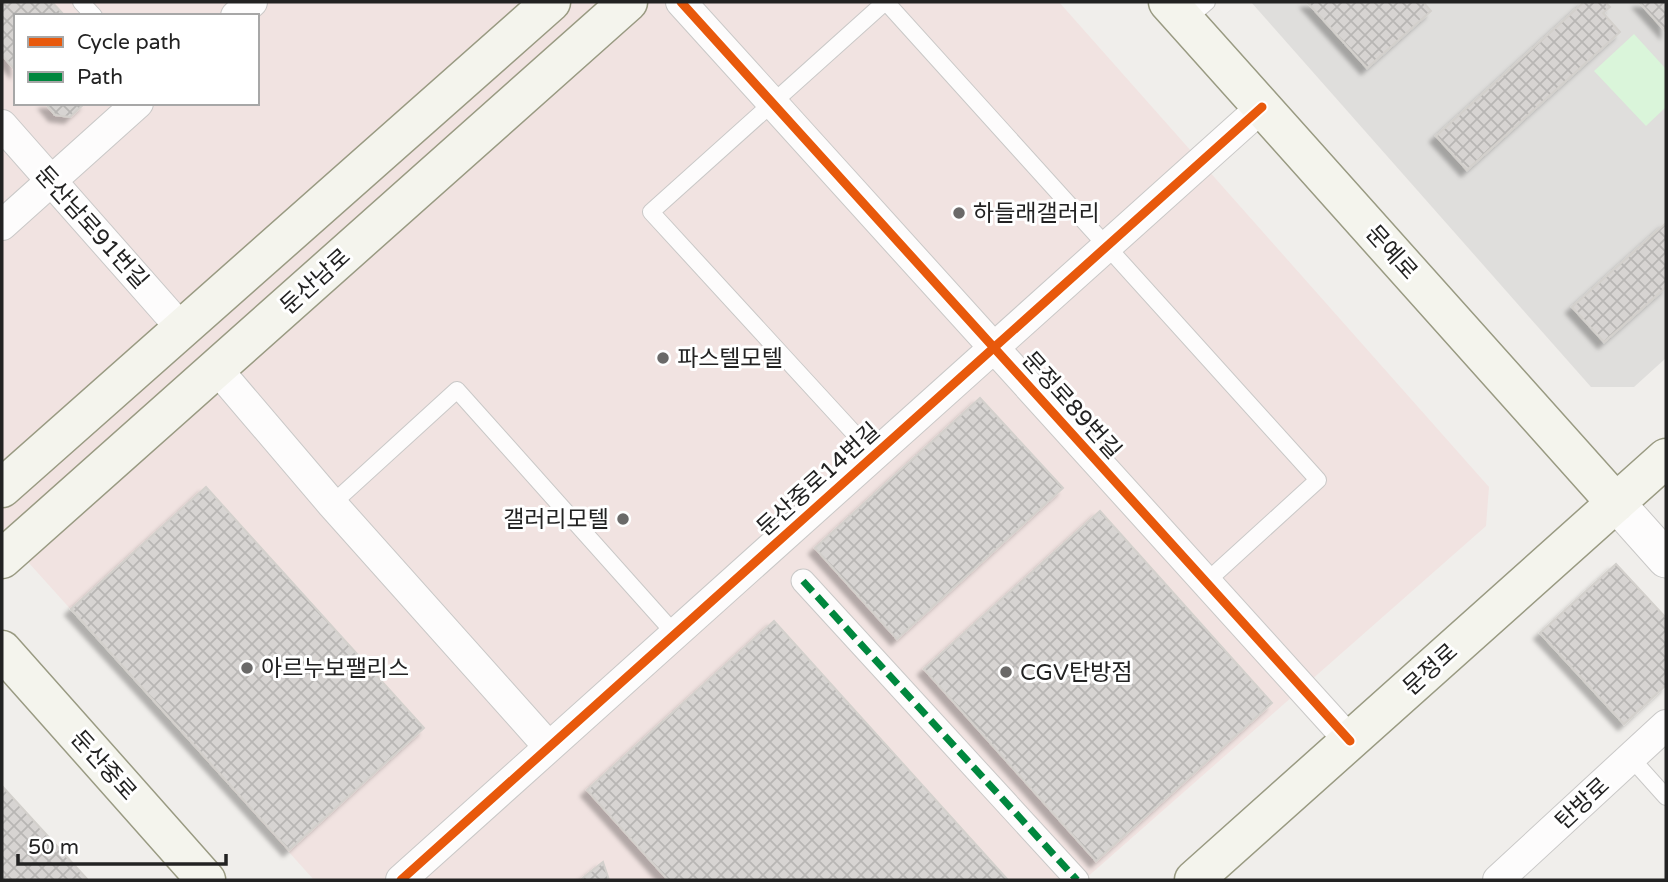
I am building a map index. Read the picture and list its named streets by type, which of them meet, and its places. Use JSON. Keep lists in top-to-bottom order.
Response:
{
  "streets": {
    "main road": [
      "문예로",
      "둔산남로",
      "문정로",
      "둔산중로"
    ],
    "street": [
      "둔산남로91번길",
      "문정로89번길",
      "둔산중로14번길",
      "탄방로"
    ]
  },
  "crossings": [
    ["문예로", "둔산중로14번길"],
    ["문예로", "문정로"],
    ["문정로89번길", "둔산중로14번길"],
    ["문정로89번길", "문정로"]
  ],
  "places": [
    "하들래갤러리",
    "파스텔모텔",
    "갤러리모텔",
    "아르누보팰리스",
    "CGV탄방점"
  ],
  "legend": ["Cycle path", "Path"],
  "scale_bar": "50 m"
}
